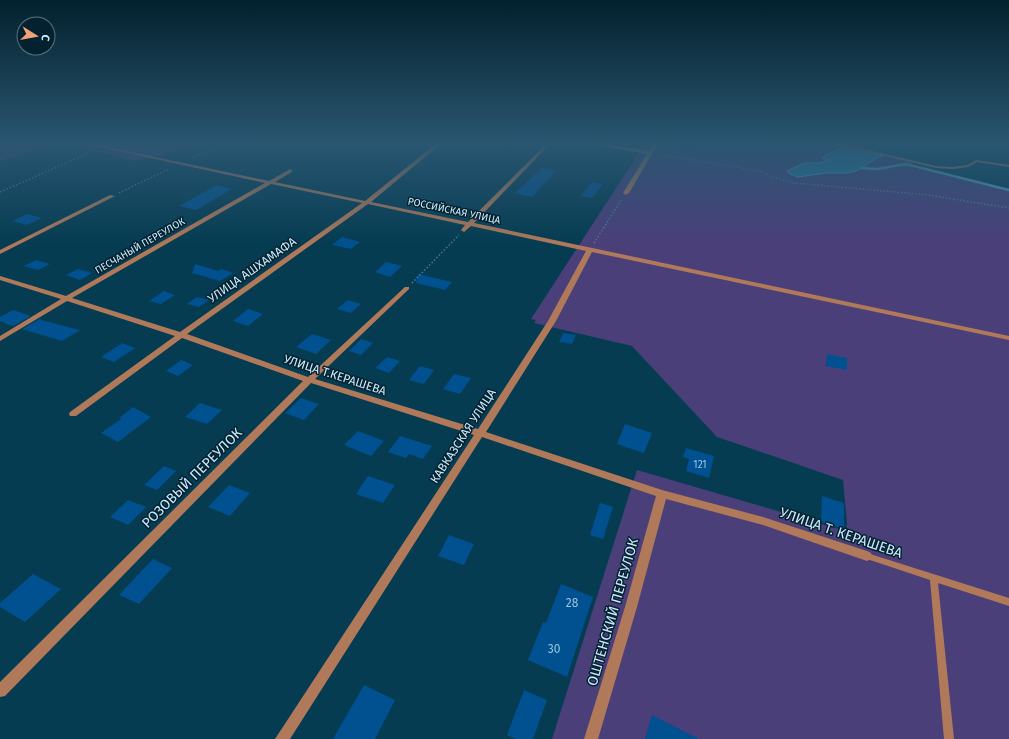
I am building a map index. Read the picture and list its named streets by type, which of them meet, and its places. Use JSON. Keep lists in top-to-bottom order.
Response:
{
  "streets": {
    "street": [
      "РОССИЙСКАЯ УЛИЦА",
      "ПЕСЧАНЫЙ ПЕРЕУЛОК",
      "УЛИЦА АШХАМАФА",
      "УЛИЦА Т.КЕРАШЕВА",
      "КАВКАЗCКАЯ УЛИЦА",
      "РОЗОВЫЙ ПЕРЕУЛОК",
      "УЛИЦА Т. КЕРАШЕВА",
      "ОШТЕНСКИЙ ПЕРЕУЛОК"
    ]
  },
  "crossings": [
    ["РОССИЙСКАЯ УЛИЦА", "ПЕСЧАНЫЙ ПЕРЕУЛОК"],
    ["РОССИЙСКАЯ УЛИЦА", "УЛИЦА АШХАМАФА"],
    ["РОССИЙСКАЯ УЛИЦА", "КАВКАЗCКАЯ УЛИЦА"],
    ["ПЕСЧАНЫЙ ПЕРЕУЛОК", "УЛИЦА Т.КЕРАШЕВА"],
    ["УЛИЦА АШХАМАФА", "УЛИЦА Т.КЕРАШЕВА"],
    ["УЛИЦА Т.КЕРАШЕВА", "КАВКАЗCКАЯ УЛИЦА"],
    ["УЛИЦА Т.КЕРАШЕВА", "РОЗОВЫЙ ПЕРЕУЛОК"],
    ["УЛИЦА Т.КЕРАШЕВА", "УЛИЦА Т. КЕРАШЕВА"],
    ["УЛИЦА Т.КЕРАШЕВА", "ОШТЕНСКИЙ ПЕРЕУЛОК"],
    ["УЛИЦА Т. КЕРАШЕВА", "ОШТЕНСКИЙ ПЕРЕУЛОК"]
  ],
  "house_numbers": ["121", "28", "30"],
  "north": "right"
}
